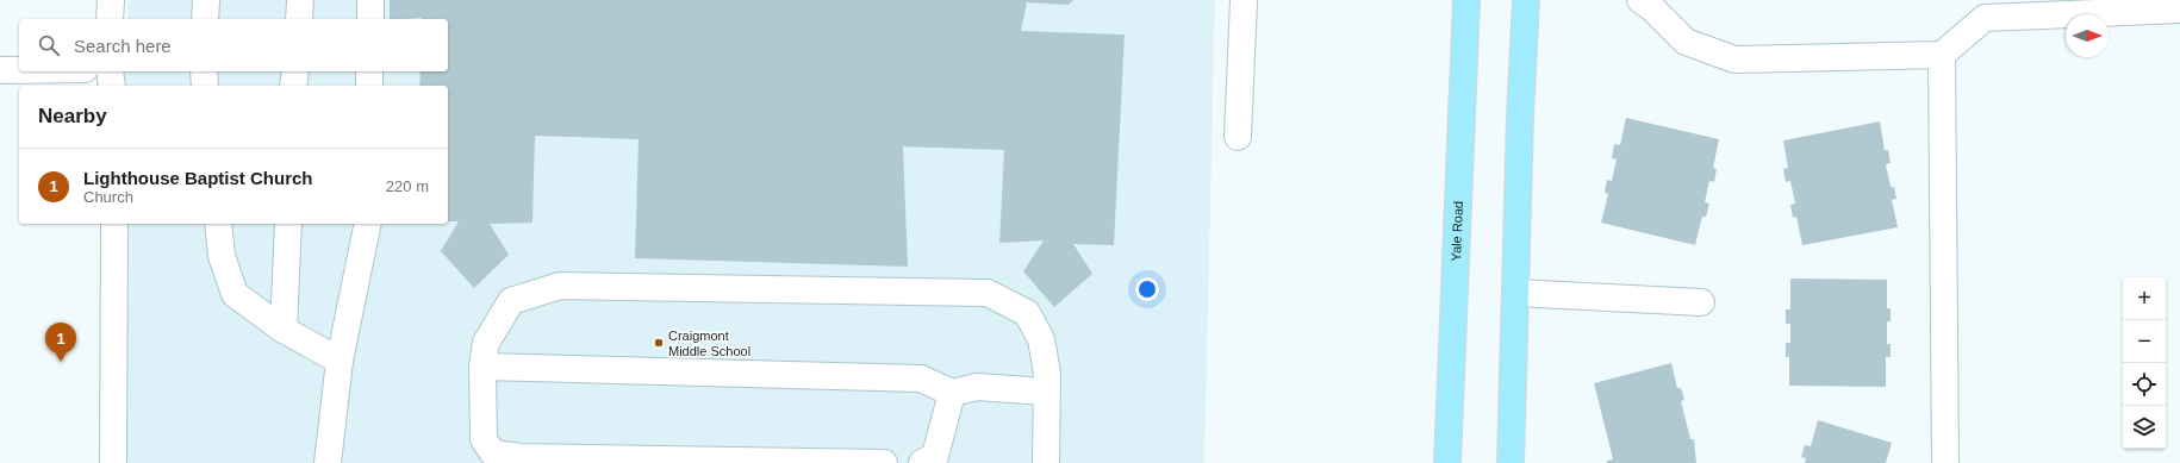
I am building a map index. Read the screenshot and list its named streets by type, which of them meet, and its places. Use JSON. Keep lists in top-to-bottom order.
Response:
{
  "streets": {
    "main road": ["Yale Road"]
  },
  "places": ["Craigmont Middle School"],
  "north": "right",
  "page": {
    "search": "Search here",
    "heading": "Nearby",
    "list": [
      {
        "mark": "1",
        "name": "Lighthouse Baptist Church",
        "note": "Church",
        "value": "220 m"
      }
    ],
    "map_buttons": ["+", "−"],
    "pins": "1"
  }
}
